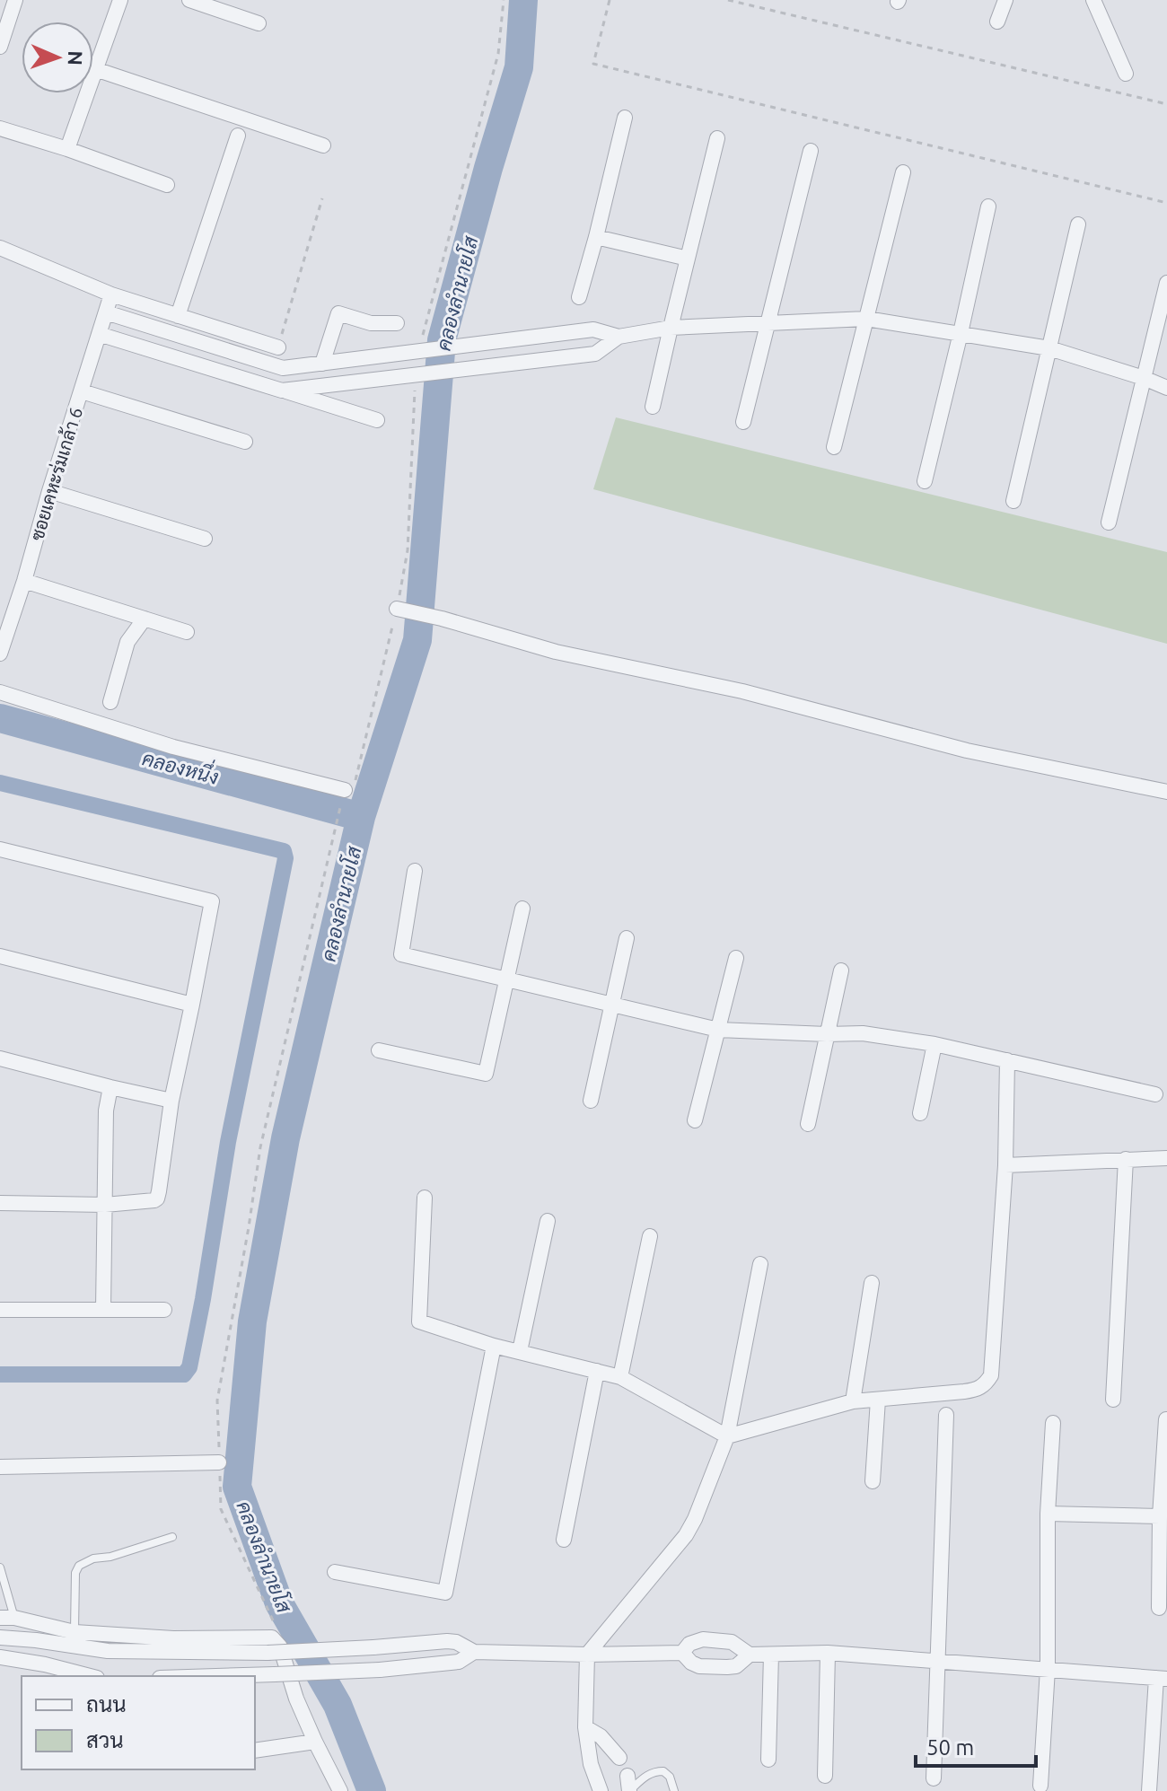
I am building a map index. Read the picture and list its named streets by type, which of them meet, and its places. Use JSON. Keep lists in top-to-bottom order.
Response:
{
  "streets": {
    "street": ["ซอยเคหะร่มเกล้า 6"]
  },
  "water": ["คลองลำนายโส", "คลองหนึ่ง"],
  "legend": ["ถนน", "สวน"],
  "scale_bar": "50 m",
  "north": "right"
}
